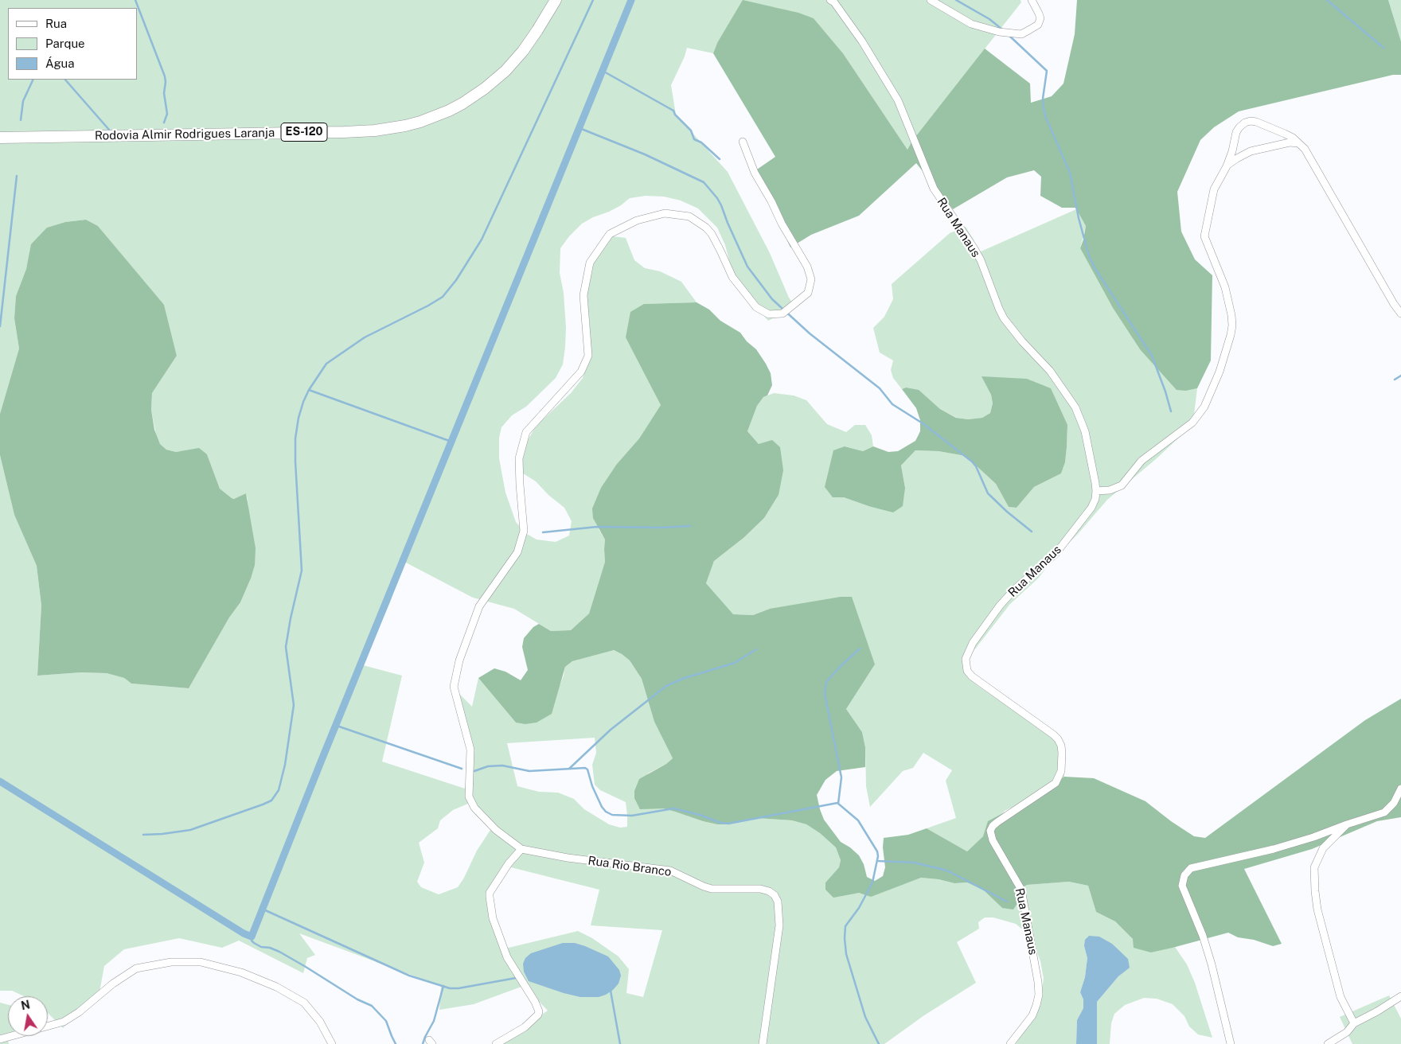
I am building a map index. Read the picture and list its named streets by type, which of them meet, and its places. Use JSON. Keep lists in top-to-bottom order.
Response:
{
  "streets": {
    "main road": ["ES-120", "Rodovia Almir Rodrigues Laranja"],
    "street": ["Rua Manaus", "Rua Rio Branco"]
  },
  "legend": ["Rua", "Parque", "Água"],
  "north": "top"
}
